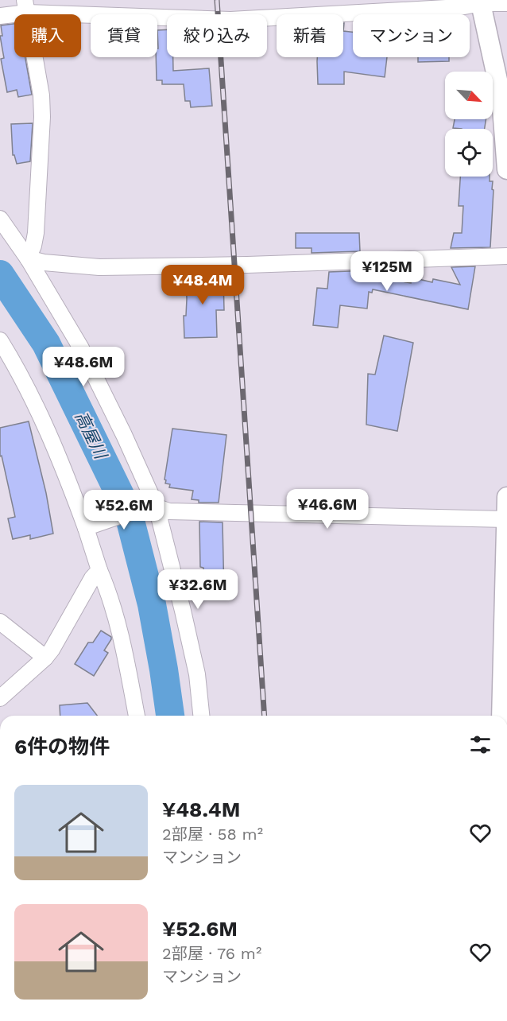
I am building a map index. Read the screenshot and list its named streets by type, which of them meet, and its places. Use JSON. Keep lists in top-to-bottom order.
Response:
{
  "water": ["高屋川"],
  "north": "bottom right",
  "page": {
    "chip": [
      "購入",
      "賃貸",
      "絞り込み",
      "新着",
      "マンション"
    ],
    "price": [
      "¥125M",
      "¥48.4M",
      "¥48.6M",
      "¥46.6M",
      "¥52.6M",
      "¥32.6M"
    ],
    "heading": "6件の物件",
    "list": [
      {
        "name": "¥48.4M",
        "note": "2部屋 · 58 m² · マンション"
      },
      {
        "name": "¥52.6M",
        "note": "2部屋 · 76 m² · マンション"
      }
    ]
  }
}
